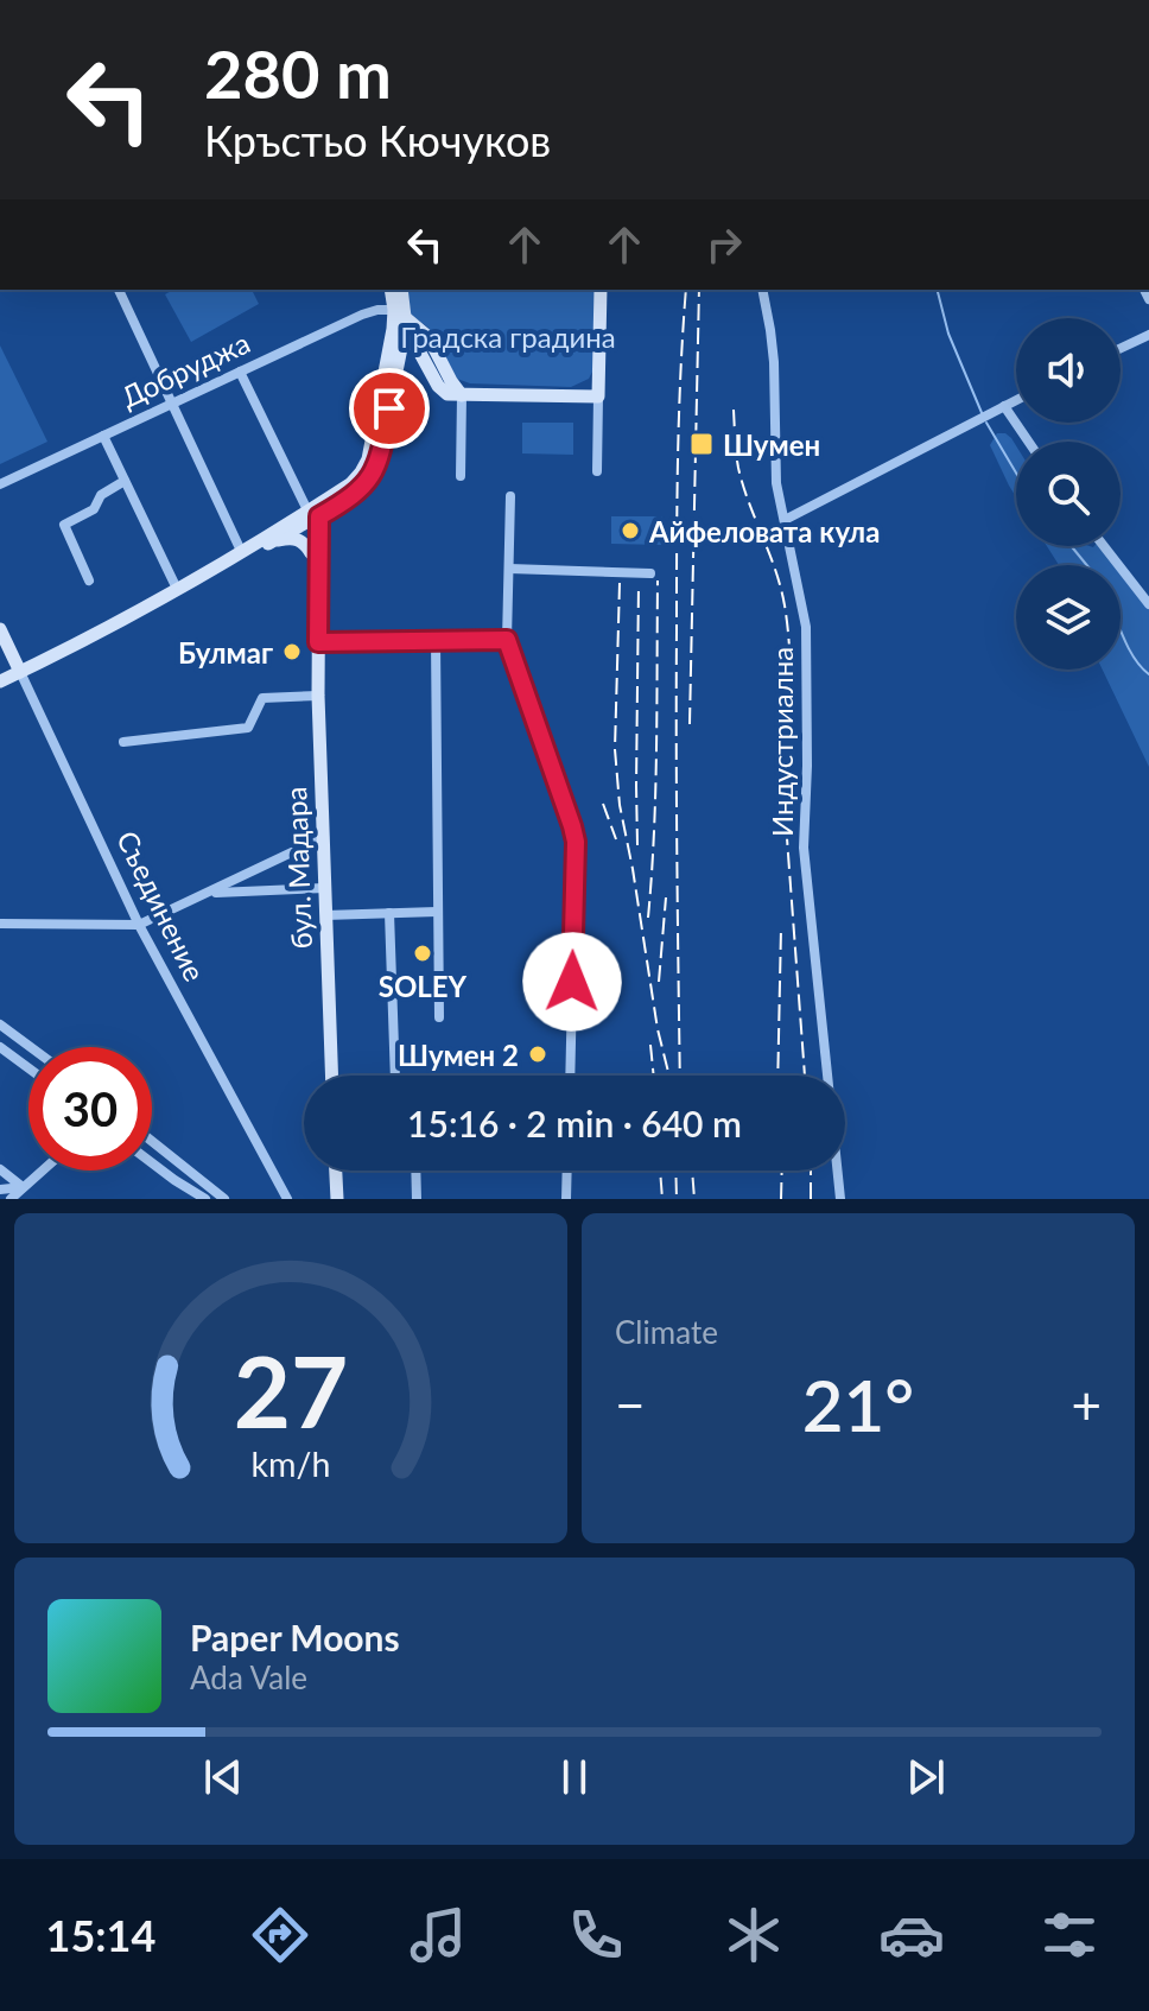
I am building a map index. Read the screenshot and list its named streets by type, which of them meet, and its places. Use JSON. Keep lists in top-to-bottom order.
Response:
{
  "streets": {
    "main road": ["бул. Мадара", "Съединение"],
    "street": ["Добруджа", "Индустриална"]
  },
  "parks": ["Градска градина"],
  "places": {
    "transit": ["Шумен"],
    "other": [
      "Айфеловата кула",
      "Булмаг",
      "SOLEY",
      "Шумен 2"
    ]
  },
  "page": {
    "turn": ["280 m", "Кръстьо Кючуков"],
    "limit": "30",
    "trip": "15:16 · 2 min · 640 m",
    "tile": "Climate",
    "heat": ["−", "21°", "+"],
    "song": ["Paper Moons", "Ada Vale"],
    "tabs": "15:14",
    "gauge": ["27", "km/h"]
  }
}
